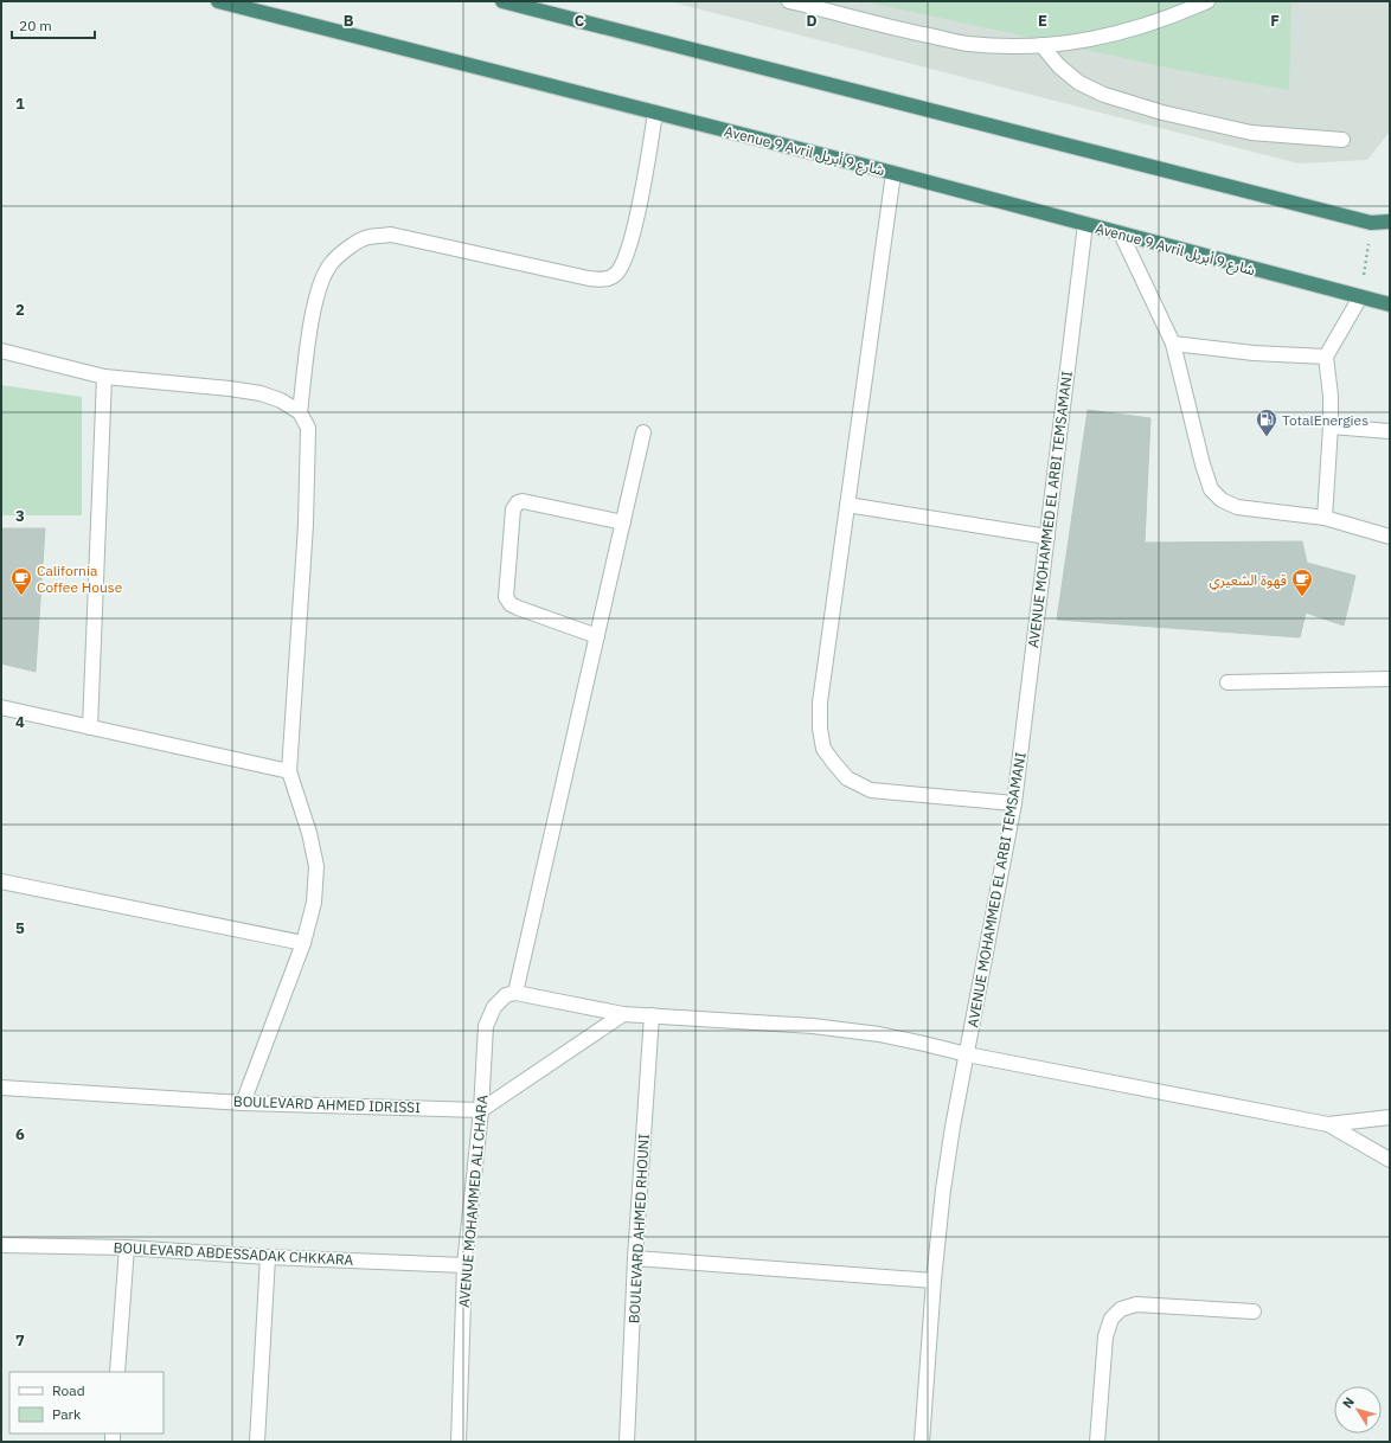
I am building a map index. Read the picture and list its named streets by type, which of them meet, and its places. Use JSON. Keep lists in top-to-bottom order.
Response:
{
  "streets": {
    "highway": ["Avenue 9 Avril شارع 9 أبريل"],
    "street": [
      "AVENUE MOHAMMED EL ARBI TEMSAMANI",
      "BOULEVARD AHMED IDRISSI",
      "AVENUE MOHAMMED ALI CHARA",
      "BOULEVARD AHMED RHOUNI",
      "BOULEVARD ABDESSADAK CHKKARA"
    ]
  },
  "crossings": [
    ["Avenue 9 Avril شارع 9 أبريل", "AVENUE MOHAMMED EL ARBI TEMSAMANI"],
    ["BOULEVARD AHMED IDRISSI", "AVENUE MOHAMMED ALI CHARA"],
    ["AVENUE MOHAMMED ALI CHARA", "BOULEVARD ABDESSADAK CHKKARA"]
  ],
  "places": {
    "fuel station": ["TotalEnergies"],
    "cafe": ["California Coffee House", "قهوة الشعيري"]
  },
  "legend": ["Road", "Park"],
  "scale_bar": "20 m",
  "north": "top left",
  "grid": {
    "columns": [
      "B",
      "C",
      "D",
      "E",
      "F"
    ],
    "rows": [
      "1",
      "2",
      "3",
      "4",
      "5",
      "6",
      "7"
    ]
  }
}
